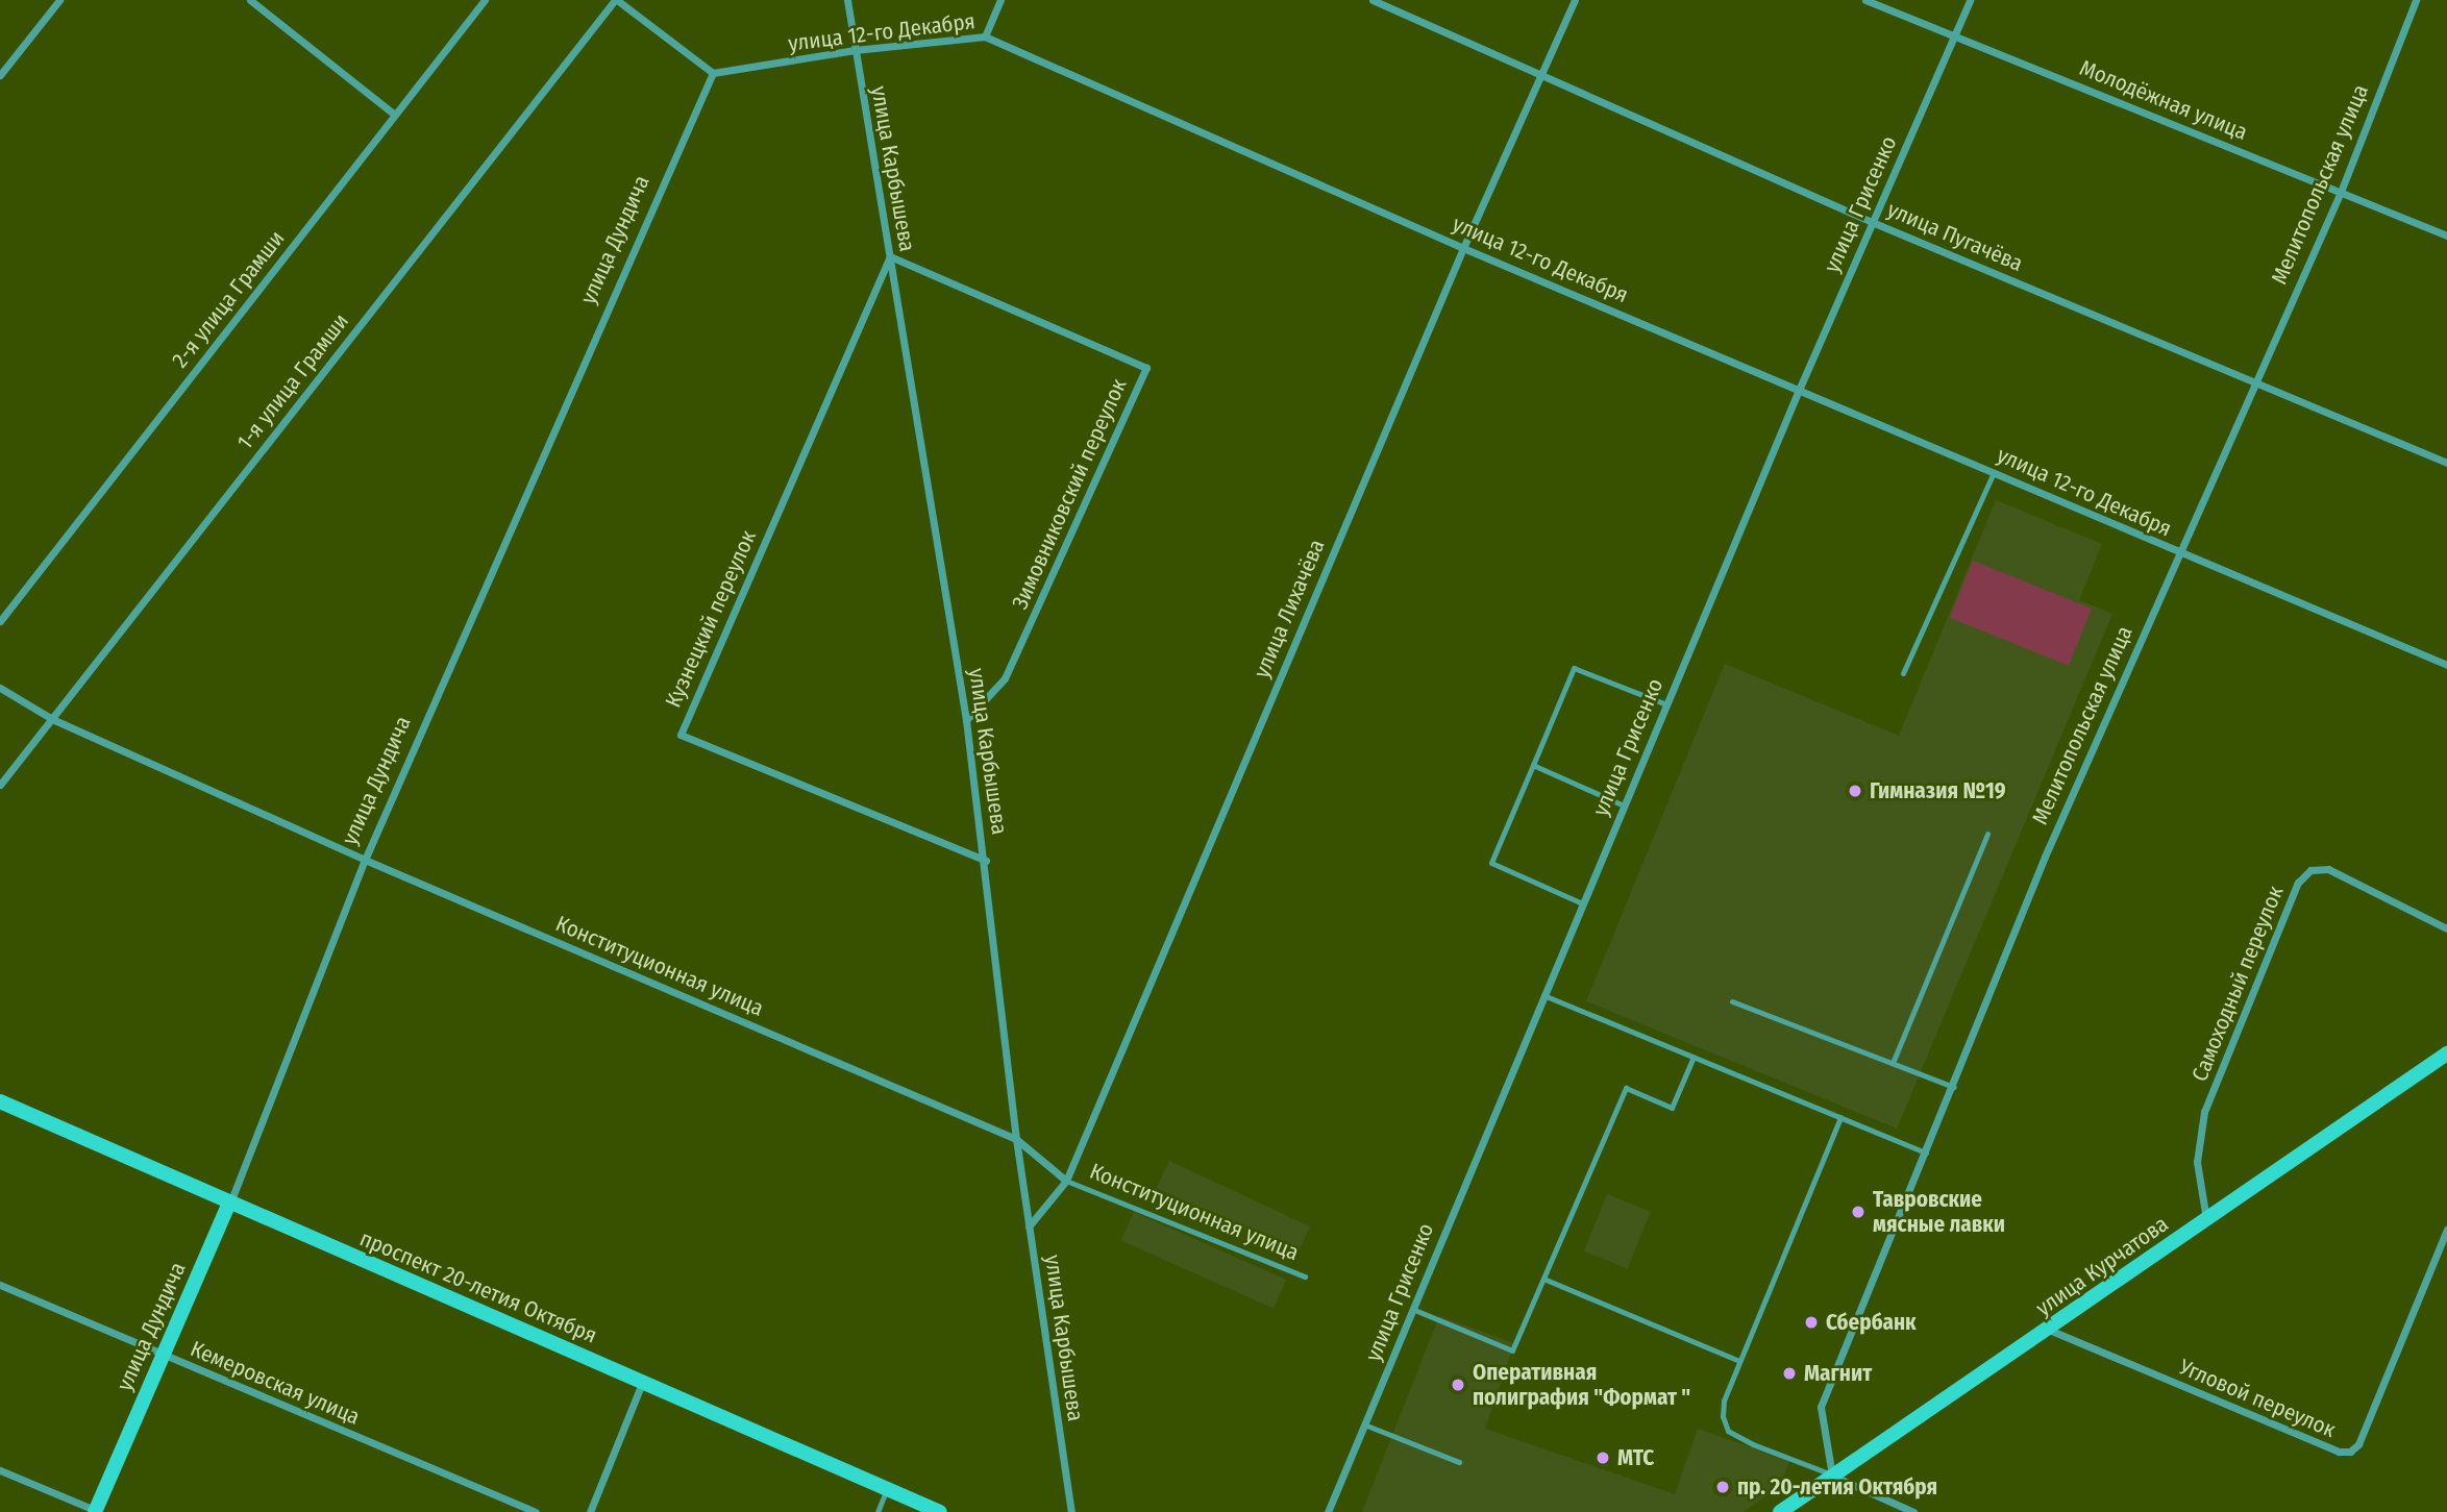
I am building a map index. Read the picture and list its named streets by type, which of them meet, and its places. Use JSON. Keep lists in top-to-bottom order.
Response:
{
  "streets": {
    "street": [
      "улица 12-го Декабря",
      "Молодёжная улица",
      "улица Карбышева",
      "Мелитопольская улица",
      "улица Грисенко",
      "улица Пугачёва",
      "улица Дундича",
      "2-я улица Грамши",
      "1-я улица Грамши",
      "Зимовниковский переулок",
      "улица Лихачёва",
      "Кузнецкий переулок",
      "Конституционная улица",
      "Самоходный переулок",
      "улица Курчатова",
      "проспект 20-летия Октября",
      "Кемеровская улица",
      "Угловой переулок"
    ]
  },
  "crossings": [
    ["улица 12-го Декабря", "улица Карбышева"],
    ["улица 12-го Декабря", "Мелитопольская улица"],
    ["улица 12-го Декабря", "улица Грисенко"],
    ["улица 12-го Декабря", "улица Дундича"],
    ["улица 12-го Декабря", "улица Лихачёва"],
    ["Молодёжная улица", "Мелитопольская улица"],
    ["Молодёжная улица", "улица Грисенко"],
    ["улица Карбышева", "Зимовниковский переулок"],
    ["улица Карбышева", "улица Лихачёва"],
    ["улица Карбышева", "Кузнецкий переулок"],
    ["улица Карбышева", "Конституционная улица"],
    ["Мелитопольская улица", "улица Пугачёва"],
    ["Мелитопольская улица", "улица Курчатова"],
    ["улица Грисенко", "улица Пугачёва"],
    ["улица Пугачёва", "улица Лихачёва"],
    ["улица Дундича", "Конституционная улица"],
    ["улица Дундича", "проспект 20-летия Октября"],
    ["улица Дундича", "Кемеровская улица"],
    ["1-я улица Грамши", "Конституционная улица"],
    ["Зимовниковский переулок", "Кузнецкий переулок"],
    ["улица Лихачёва", "Конституционная улица"],
    ["Самоходный переулок", "улица Курчатова"],
    ["улица Курчатова", "Угловой переулок"]
  ],
  "places": [
    "Гимназия №19",
    "Тавровские мясные лавки",
    "Сбербанк",
    "Магнит",
    "Оперативная полиграфия \"Формат \"",
    "МТС",
    "пр. 20-летия Октября"
  ]
}
